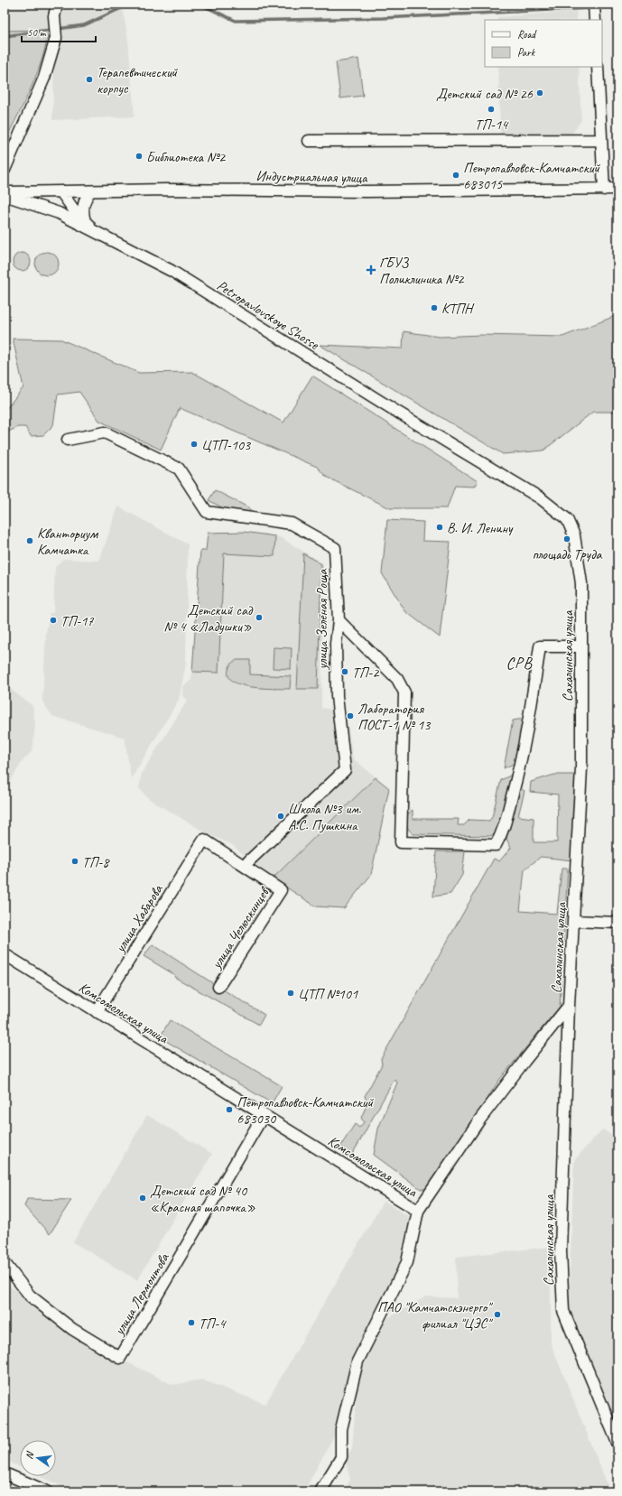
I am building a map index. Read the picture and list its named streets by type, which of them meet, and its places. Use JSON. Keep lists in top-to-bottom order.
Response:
{
  "streets": {
    "street": [
      "Индустриальная улица",
      "Petropavlovskoye Shosse",
      "улица Зелёная Роща",
      "Сахалинская улица",
      "улица Хабарова",
      "улица Челюскинцев",
      "Комсомольская улица",
      "улица Лермонтова"
    ]
  },
  "crossings": [
    ["Индустриальная улица", "Petropavlovskoye Shosse"],
    ["Petropavlovskoye Shosse", "Сахалинская улица"],
    ["улица Зелёная Роща", "улица Челюскинцев"],
    ["Сахалинская улица", "Комсомольская улица"],
    ["улица Хабарова", "улица Челюскинцев"],
    ["улица Хабарова", "Комсомольская улица"],
    ["Комсомольская улица", "улица Лермонтова"]
  ],
  "districts": ["СРВ"],
  "places": {
    "other": [
      "Терапевтический корпус",
      "Детский сад № 26",
      "ТП-14",
      "Библиотека №2",
      "Петропавловск-Камчатский 683015",
      "КТПН",
      "ЦТП-103",
      "В. И. Ленину",
      "площадь Труда",
      "Кванториум Камчатка",
      "Детский сад № 4 «Ладушки»",
      "ТП-17",
      "ТП-2",
      "Лаборатория ПОСТ-1 № 13",
      "Школа №3 им. А.С. Пушкина",
      "ТП-8",
      "ЦТП №101",
      "Петропавловск-Камчатский 683030",
      "Детский сад № 40 «Красная шапочка»",
      "ПАО \"Камчатскэнерго\" филиал \"ЦЭС\"",
      "ТП-4"
    ],
    "health": ["ГБУЗ Поликлиника №2"]
  },
  "legend": ["Road", "Park"],
  "scale_bar": "50 m",
  "north": "left"
}
